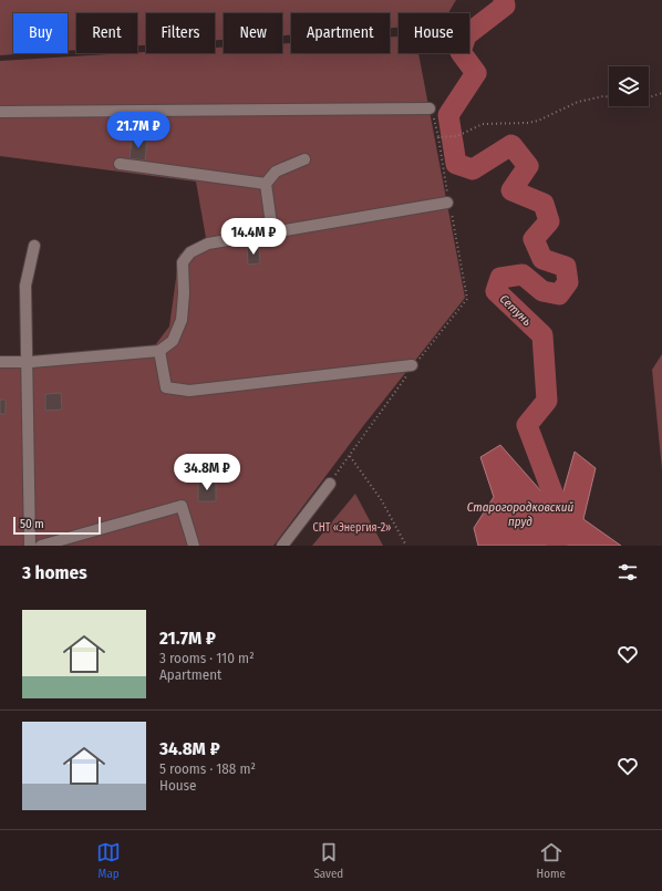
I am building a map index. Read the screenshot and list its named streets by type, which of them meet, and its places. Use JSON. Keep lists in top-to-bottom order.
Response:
{
  "water": ["Сетунь", "Старогородковский пруд"],
  "parks": ["СНТ «Энергия-2»"],
  "scale_bar": "50 m",
  "page": {
    "chip": [
      "Buy",
      "Rent",
      "Filters",
      "New",
      "Apartment",
      "House"
    ],
    "price": ["21.7M ₽", "14.4M ₽", "34.8M ₽"],
    "scale": "50 m",
    "heading": "3 homes",
    "list": [
      {
        "name": "21.7M ₽",
        "note": "3 rooms · 110 m² · Apartment"
      },
      {
        "name": "34.8M ₽",
        "note": "5 rooms · 188 m² · House"
      }
    ],
    "tabs": ["Map", "Saved", "Home"]
  }
}
